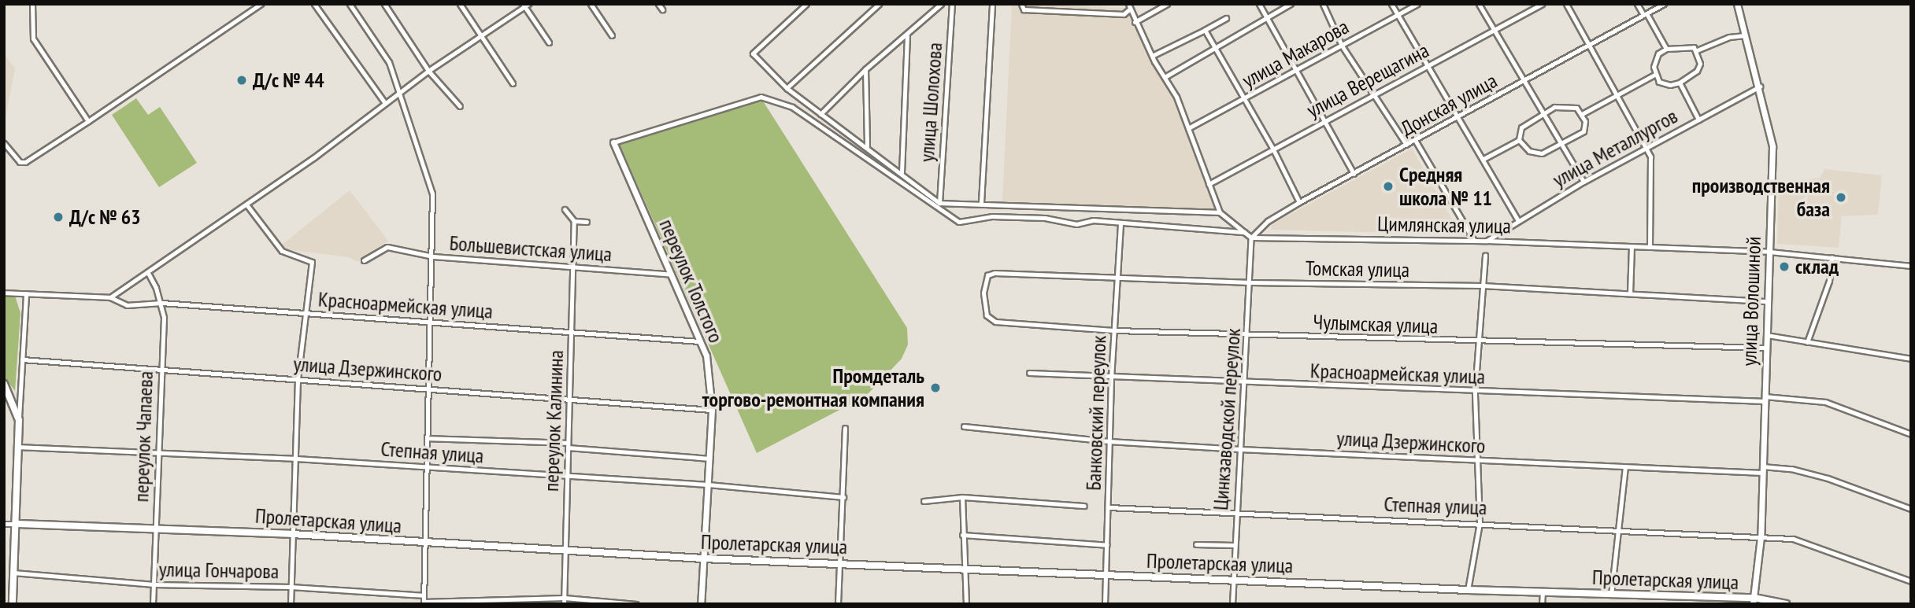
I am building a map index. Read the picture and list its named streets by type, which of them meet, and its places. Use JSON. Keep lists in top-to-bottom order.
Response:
{
  "streets": {
    "main road": ["Пролетарская улица"],
    "street": [
      "улица Макарова",
      "улица Верещагина",
      "улица Шолохова",
      "Донская улица",
      "улица Металлургов",
      "Цимлянская улица",
      "Большевистская улица",
      "Томская улица",
      "переулок Толстого",
      "улица Волошиной",
      "Красноармейская улица",
      "Чулымская улица",
      "улица Дзержинского",
      "Банковский переулок",
      "Цинкзаводской переулок",
      "переулок Калинина",
      "переулок Чапаева",
      "Степная улица",
      "улица Гончарова"
    ]
  },
  "crossings": [
    ["Донская улица", "Цимлянская улица"],
    ["Донская улица", "Цинкзаводской переулок"],
    ["улица Металлургов", "Цимлянская улица"],
    ["улица Металлургов", "улица Волошиной"],
    ["Цимлянская улица", "улица Волошиной"],
    ["Цимлянская улица", "Цинкзаводской переулок"],
    ["Большевистская улица", "переулок Толстого"],
    ["Большевистская улица", "переулок Калинина"],
    ["Томская улица", "улица Волошиной"],
    ["Томская улица", "Чулымская улица"],
    ["Томская улица", "Банковский переулок"],
    ["Томская улица", "Цинкзаводской переулок"],
    ["переулок Толстого", "Красноармейская улица"],
    ["переулок Толстого", "улица Дзержинского"],
    ["переулок Толстого", "Степная улица"],
    ["переулок Толстого", "Пролетарская улица"],
    ["улица Волошиной", "Красноармейская улица"],
    ["улица Волошиной", "Чулымская улица"],
    ["улица Волошиной", "улица Дзержинского"],
    ["улица Волошиной", "Степная улица"],
    ["улица Волошиной", "Пролетарская улица"],
    ["Красноармейская улица", "Банковский переулок"],
    ["Красноармейская улица", "Цинкзаводской переулок"],
    ["Красноармейская улица", "переулок Калинина"],
    ["Красноармейская улица", "переулок Чапаева"],
    ["Чулымская улица", "Банковский переулок"],
    ["Чулымская улица", "Цинкзаводской переулок"],
    ["улица Дзержинского", "Банковский переулок"],
    ["улица Дзержинского", "Цинкзаводской переулок"],
    ["улица Дзержинского", "переулок Калинина"],
    ["улица Дзержинского", "переулок Чапаева"],
    ["Банковский переулок", "Степная улица"],
    ["Банковский переулок", "Пролетарская улица"],
    ["Цинкзаводской переулок", "Степная улица"],
    ["Цинкзаводской переулок", "Пролетарская улица"],
    ["переулок Калинина", "Степная улица"],
    ["переулок Калинина", "Пролетарская улица"],
    ["переулок Чапаева", "Степная улица"],
    ["переулок Чапаева", "Пролетарская улица"],
    ["переулок Чапаева", "улица Гончарова"]
  ],
  "places": [
    "Д/с № 44",
    "Средняя школа № 11",
    "производственная база",
    "Д/с № 63",
    "склад",
    "Промдеталь торгово-ремонтная компания"
  ]
}
